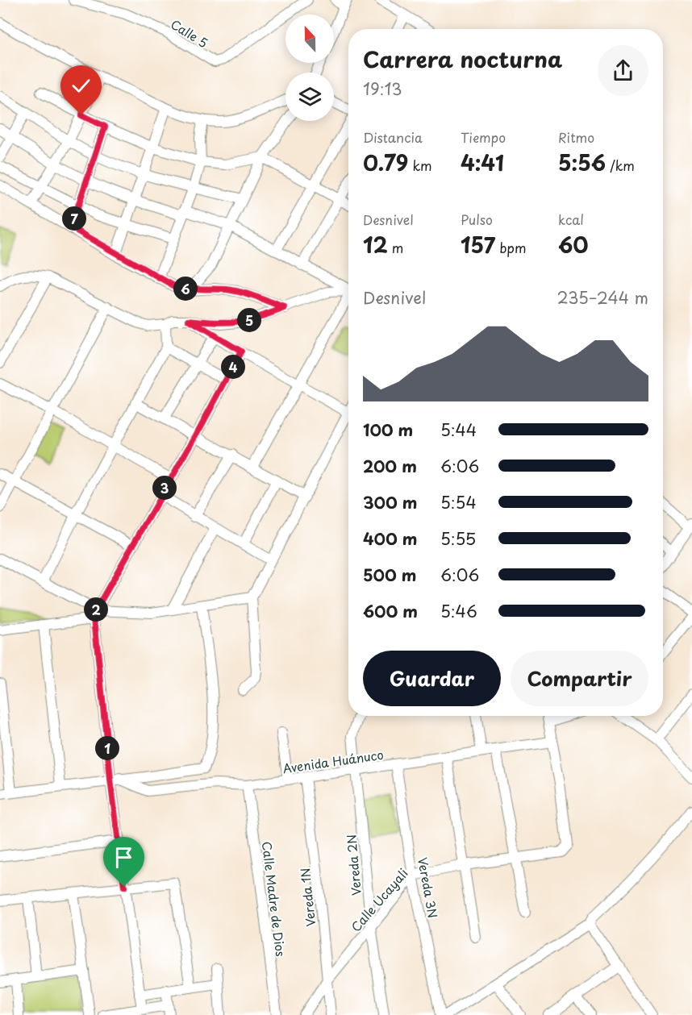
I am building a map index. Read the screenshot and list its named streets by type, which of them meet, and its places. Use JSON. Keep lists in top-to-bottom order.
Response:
{
  "streets": {
    "street": [
      "Calle 5",
      "Avenida Huánuco",
      "Vereda 2N",
      "Vereda 3N",
      "Vereda 1N",
      "Calle Madre de Dios",
      "Calle Ucayali"
    ]
  },
  "crossings": [
    ["Avenida Huánuco", "Vereda 2N"],
    ["Avenida Huánuco", "Vereda 3N"],
    ["Avenida Huánuco", "Vereda 1N"],
    ["Avenida Huánuco", "Calle Madre de Dios"],
    ["Avenida Huánuco", "Calle Ucayali"],
    ["Vereda 2N", "Calle Ucayali"],
    ["Vereda 3N", "Calle Ucayali"],
    ["Vereda 1N", "Calle Ucayali"]
  ],
  "north": "top",
  "page": {
    "heading": ["Carrera nocturna", "19:13"],
    "stats": [
      ["Distancia", "0.79 km"],
      ["Tiempo", "4:41"],
      ["Ritmo", "5:56 /km"],
      ["Desnivel", "12 m"],
      ["Pulso", "157 bpm"],
      ["kcal", "60"]
    ],
    "pins": [
      "7",
      "6",
      "5",
      "4",
      "3",
      "2",
      "1"
    ],
    "chart": ["Desnivel", "235–244 m"],
    "list": [
      {
        "name": "100 m",
        "note": "5:44"
      },
      {
        "name": "200 m",
        "note": "6:06"
      },
      {
        "name": "300 m",
        "note": "5:54"
      },
      {
        "name": "400 m",
        "note": "5:55"
      },
      {
        "name": "500 m",
        "note": "6:06"
      },
      {
        "name": "600 m",
        "note": "5:46"
      }
    ],
    "buttons": ["Guardar", "Compartir"]
  }
}
